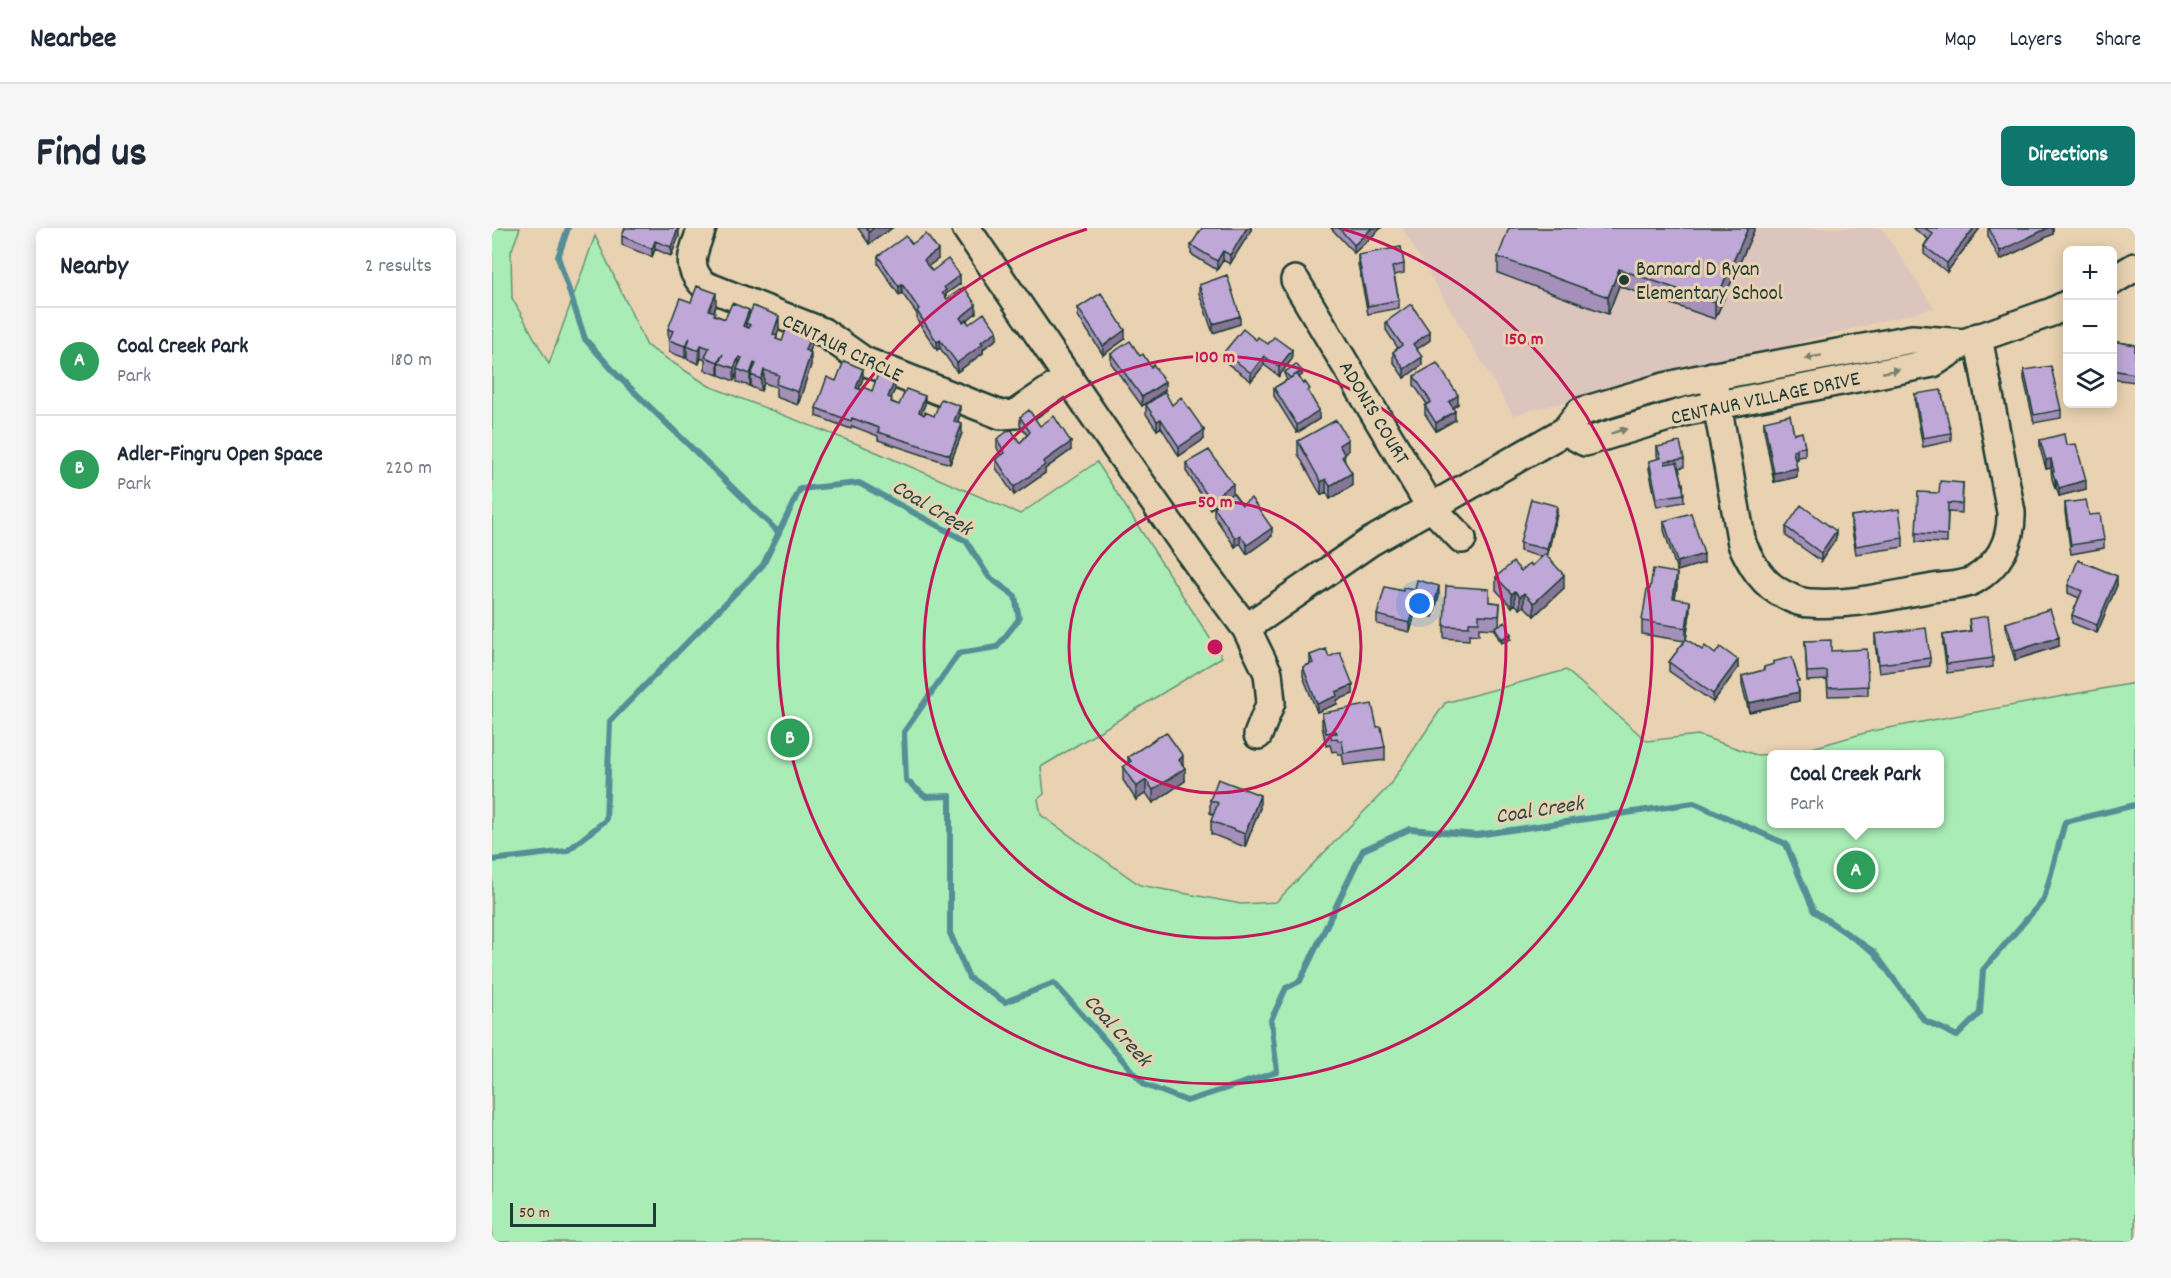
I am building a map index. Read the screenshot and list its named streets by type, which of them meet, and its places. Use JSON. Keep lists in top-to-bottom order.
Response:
{
  "streets": {
    "street": ["CENTAUR CIRCLE", "CENTAUR VILLAGE DRIVE", "ADONIS COURT"]
  },
  "crossings": [
    ["CENTAUR VILLAGE DRIVE", "ADONIS COURT"]
  ],
  "water": ["Coal Creek"],
  "places": ["Barnard D Ryan Elementary School"],
  "scale_bar": "50 m",
  "page": {
    "header": "Nearbee",
    "nav": ["Map", "Layers", "Share"],
    "title": "Find us",
    "buttons": "Directions",
    "heading": ["Nearby", "2 results"],
    "map_buttons": ["+", "−"],
    "list": [
      {
        "mark": "A",
        "name": "Coal Creek Park",
        "note": "Park",
        "value": "180 m"
      },
      {
        "mark": "B",
        "name": "Adler-Fingru Open Space",
        "note": "Park",
        "value": "220 m"
      }
    ],
    "pins": ["B", "A"],
    "popup": ["Coal Creek Park", "Park"],
    "scale": "50 m"
  },
  "rings": ["150 m", "100 m", "50 m"]
}
